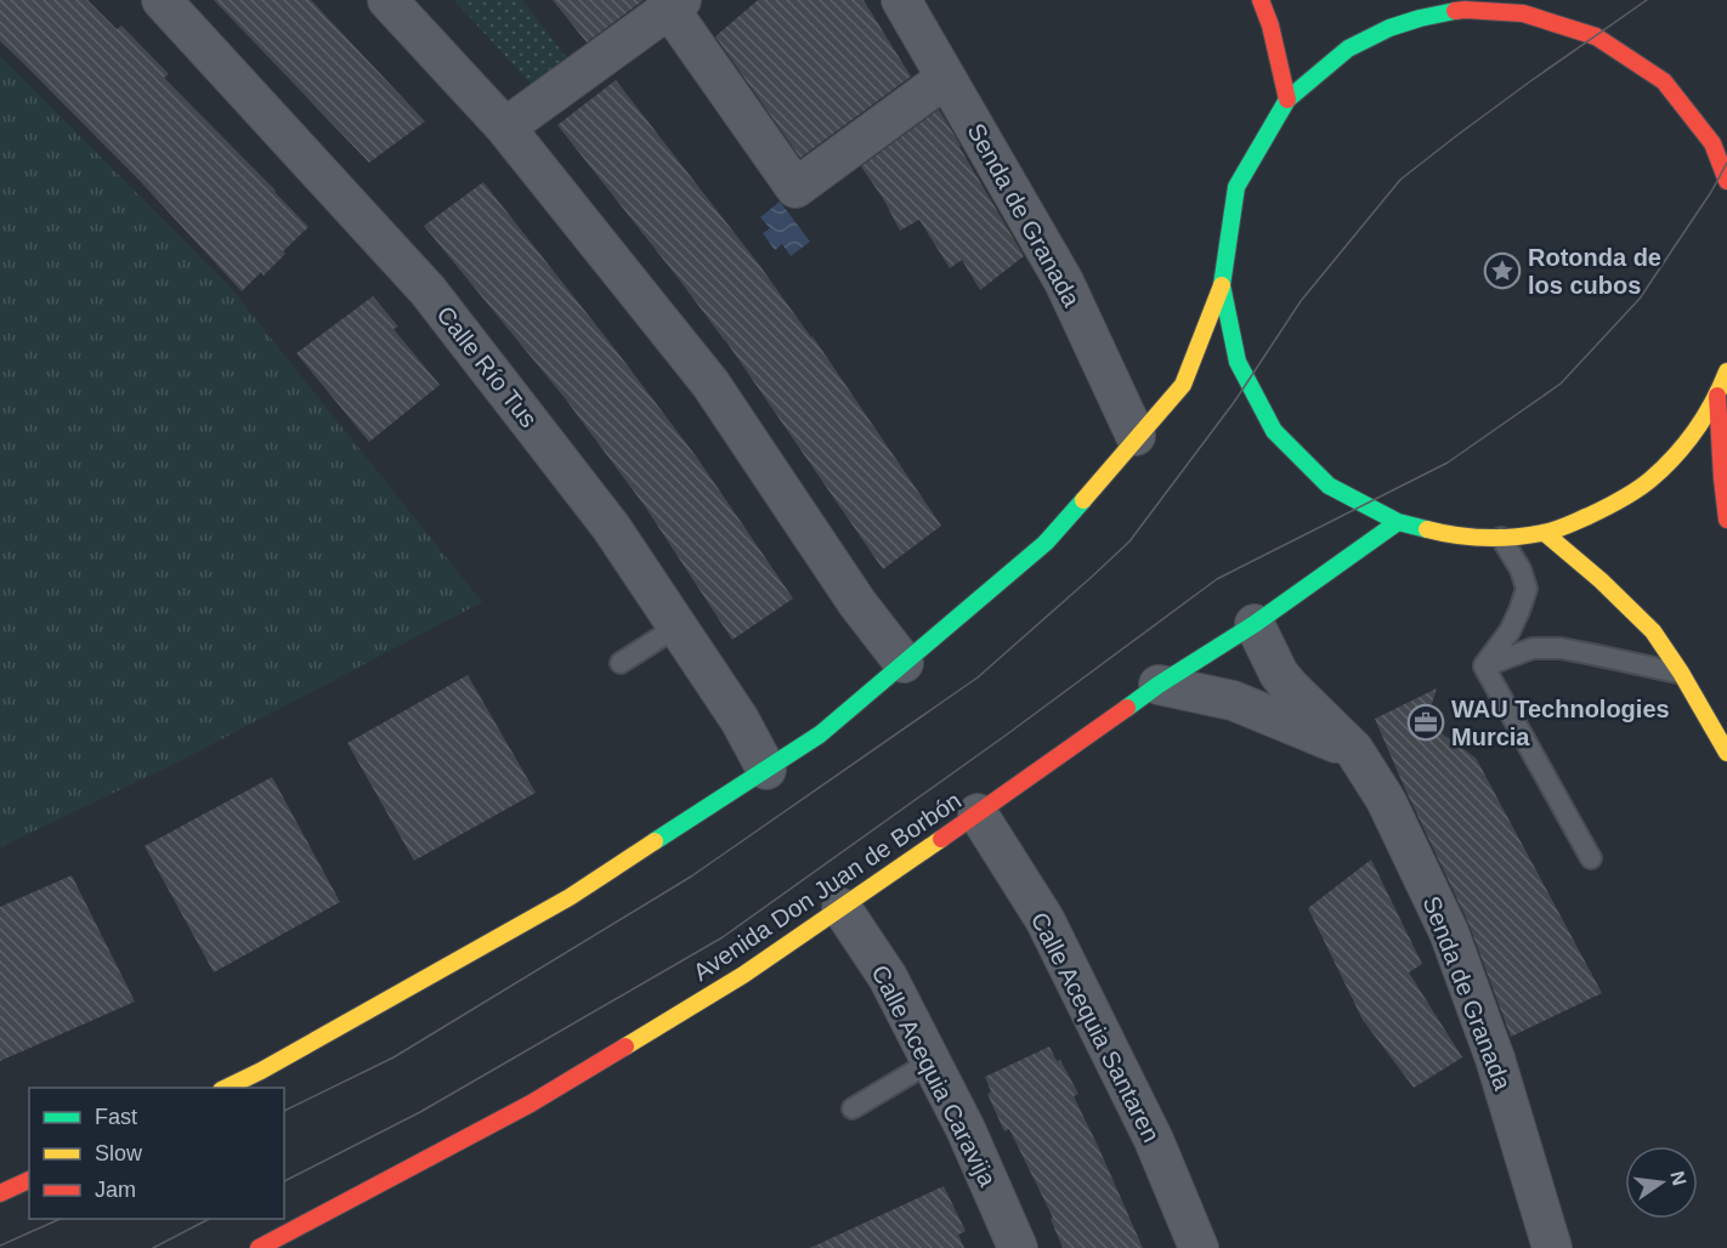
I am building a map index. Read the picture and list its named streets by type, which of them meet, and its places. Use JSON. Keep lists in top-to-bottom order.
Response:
{
  "streets": {
    "main road": ["Avenida Don Juan de Borbón"],
    "street": [
      "Senda de Granada",
      "Calle Río Tus",
      "Calle Acequia Santaren",
      "Calle Acequia Caravija"
    ]
  },
  "crossings": [
    ["Senda de Granada", "Avenida Don Juan de Borbón"],
    ["Avenida Don Juan de Borbón", "Calle Acequia Santaren"],
    ["Avenida Don Juan de Borbón", "Calle Acequia Caravija"]
  ],
  "places": {
    "place": ["Rotonda de los cubos"],
    "office": ["WAU Technologies Murcia"]
  },
  "legend": ["Fast", "Slow", "Jam"],
  "north": "right"
}
